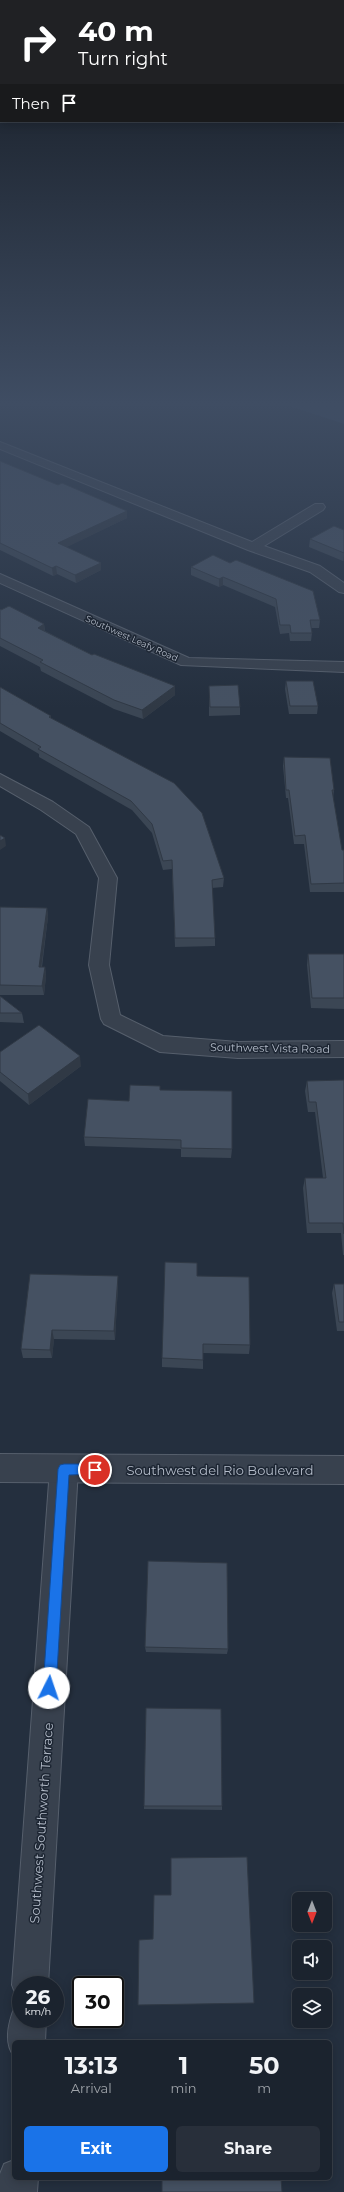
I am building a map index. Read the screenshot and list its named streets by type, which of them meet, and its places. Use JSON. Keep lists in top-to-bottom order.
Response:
{
  "streets": {
    "street": [
      "Southwest Leafy Road",
      "Southwest Vista Road",
      "Southwest del Rio Boulevard",
      "Southwest Southworth Terrace"
    ]
  },
  "crossings": [
    ["Southwest del Rio Boulevard", "Southwest Southworth Terrace"]
  ],
  "north": "bottom",
  "page": {
    "turn": ["40 m", "Turn right"],
    "then": "Then",
    "speed": "26 km/h",
    "limit": "30",
    "eta": [
      "13:13",
      "Arrival",
      "1",
      "min",
      "50",
      "m"
    ],
    "buttons": ["Exit", "Share"]
  }
}
